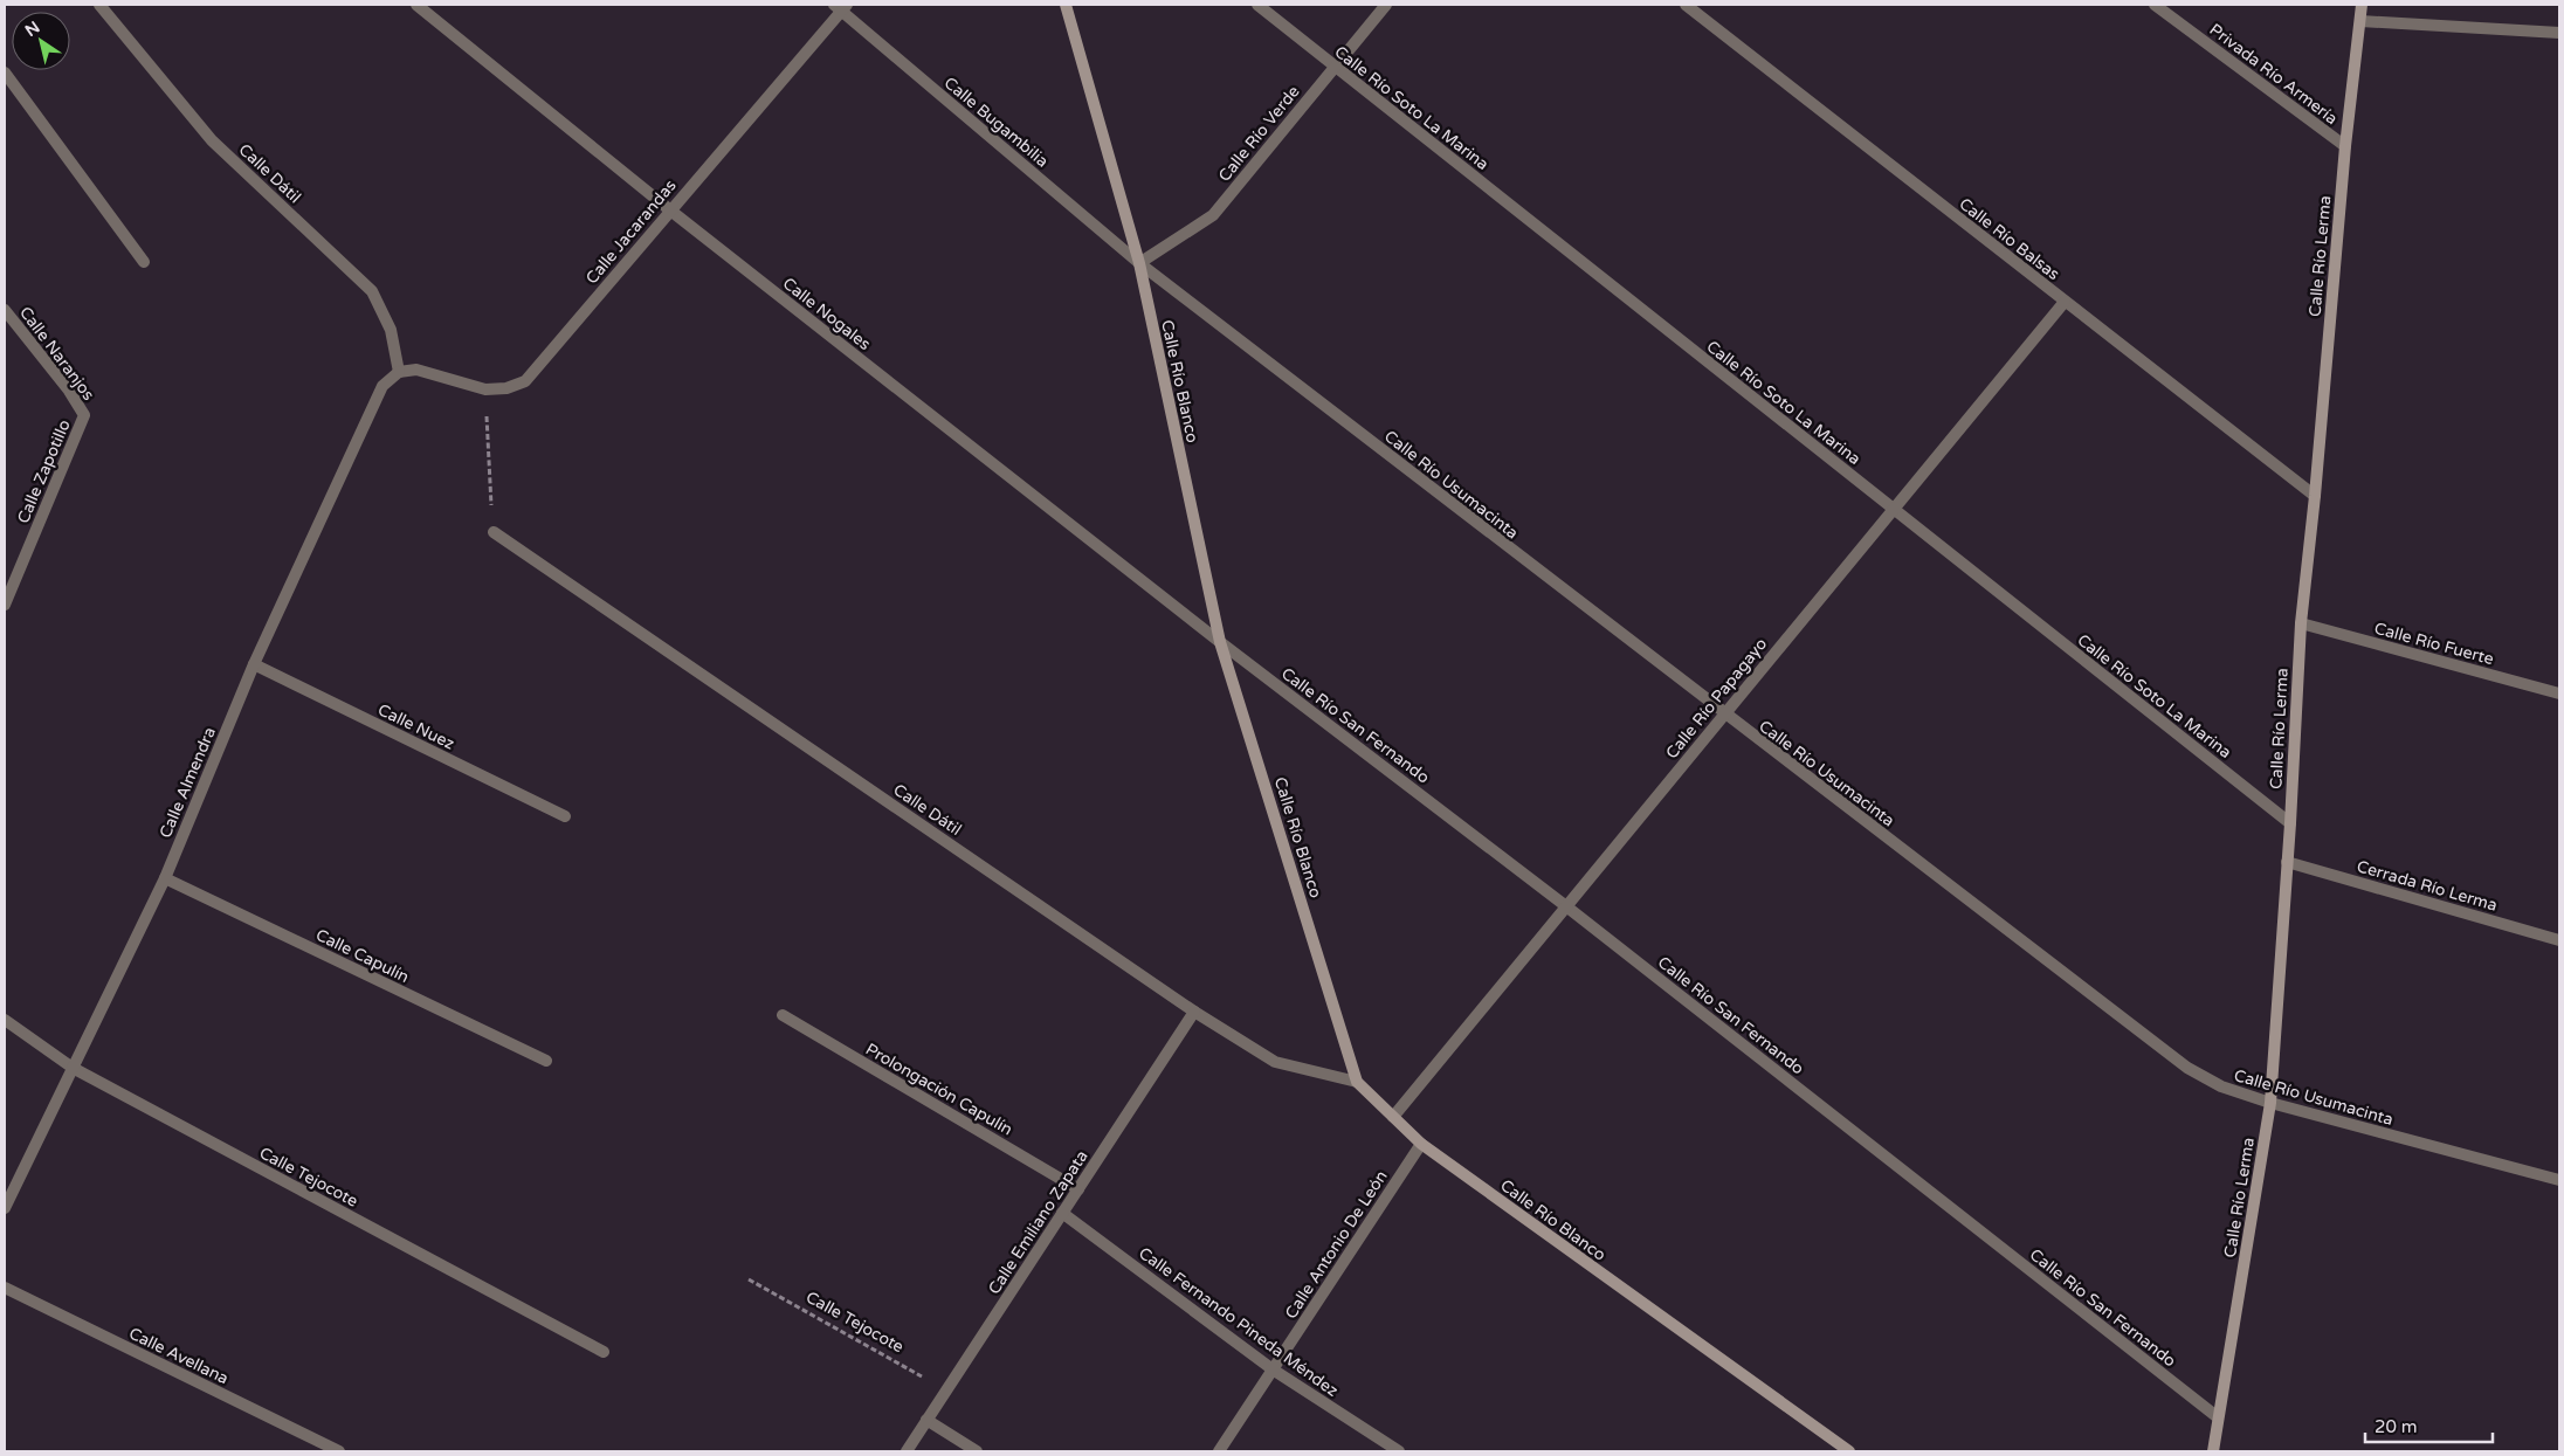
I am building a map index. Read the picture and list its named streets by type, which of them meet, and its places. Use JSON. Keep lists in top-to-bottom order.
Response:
{
  "streets": {
    "street": [
      "Privada Río Armería",
      "Calle Río Soto La Marina",
      "Calle Bugambilia",
      "Calle Río Verde",
      "Calle Dátil",
      "Calle Jacarandas",
      "Calle Río Balsas",
      "Calle Río Lerma",
      "Calle Nogales",
      "Calle Naranjos",
      "Calle Río Blanco",
      "Calle Zapotillo",
      "Calle Río Usumacinta",
      "Calle Río Fuerte",
      "Calle Río Papagayo",
      "Calle Río San Fernando",
      "Calle Nuez",
      "Calle Almendra",
      "Cerrada Río Lerma",
      "Calle Capulín",
      "Prolongación Capulín",
      "Calle Tejocote",
      "Calle Emiliano Zapata",
      "Calle Antonio De León",
      "Calle Fernando Pineda Méndez",
      "Calle Avellana"
    ]
  },
  "crossings": [
    ["Privada Río Armería", "Calle Río Lerma"],
    ["Calle Río Soto La Marina", "Calle Río Verde"],
    ["Calle Río Soto La Marina", "Calle Río Lerma"],
    ["Calle Río Soto La Marina", "Calle Río Papagayo"],
    ["Calle Bugambilia", "Calle Río Verde"],
    ["Calle Bugambilia", "Calle Jacarandas"],
    ["Calle Bugambilia", "Calle Río Blanco"],
    ["Calle Bugambilia", "Calle Río Usumacinta"],
    ["Calle Río Verde", "Calle Río Blanco"],
    ["Calle Río Verde", "Calle Río Usumacinta"],
    ["Calle Dátil", "Calle Jacarandas"],
    ["Calle Dátil", "Calle Río Blanco"],
    ["Calle Dátil", "Calle Almendra"],
    ["Calle Dátil", "Calle Emiliano Zapata"],
    ["Calle Jacarandas", "Calle Nogales"],
    ["Calle Jacarandas", "Calle Almendra"],
    ["Calle Río Balsas", "Calle Río Lerma"],
    ["Calle Río Balsas", "Calle Río Papagayo"],
    ["Calle Río Lerma", "Calle Río Usumacinta"],
    ["Calle Río Lerma", "Calle Río Fuerte"],
    ["Calle Río Lerma", "Calle Río San Fernando"],
    ["Calle Río Lerma", "Cerrada Río Lerma"],
    ["Calle Nogales", "Calle Río Blanco"],
    ["Calle Nogales", "Calle Río San Fernando"],
    ["Calle Naranjos", "Calle Zapotillo"],
    ["Calle Río Blanco", "Calle Río Usumacinta"],
    ["Calle Río Blanco", "Calle Río Papagayo"],
    ["Calle Río Blanco", "Calle Río San Fernando"],
    ["Calle Río Blanco", "Calle Antonio De León"],
    ["Calle Río Usumacinta", "Calle Río Papagayo"],
    ["Calle Río Papagayo", "Calle Río San Fernando"],
    ["Calle Nuez", "Calle Almendra"],
    ["Calle Almendra", "Calle Capulín"],
    ["Calle Almendra", "Calle Tejocote"],
    ["Prolongación Capulín", "Calle Emiliano Zapata"],
    ["Calle Tejocote", "Calle Emiliano Zapata"],
    ["Calle Emiliano Zapata", "Calle Fernando Pineda Méndez"],
    ["Calle Antonio De León", "Calle Fernando Pineda Méndez"]
  ],
  "scale_bar": "20 m",
  "north": "top left"
}
